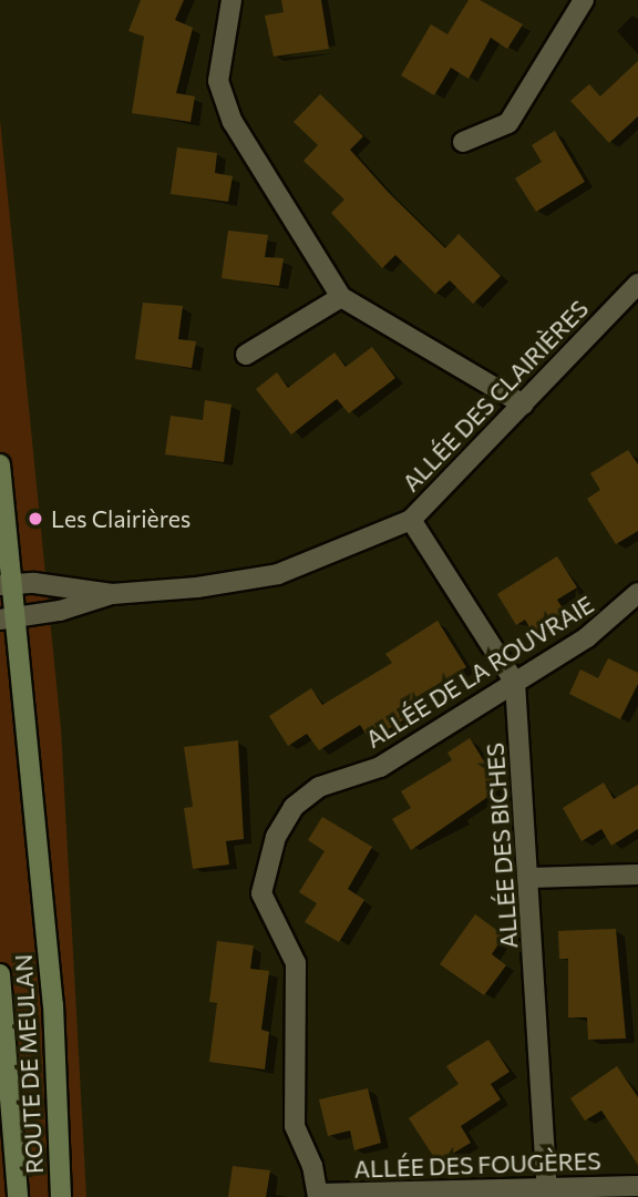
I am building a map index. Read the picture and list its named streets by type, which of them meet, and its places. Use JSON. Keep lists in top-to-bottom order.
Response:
{
  "streets": {
    "main road": ["ROUTE DE MEULAN"],
    "street": [
      "ALLÉE DES CLAIRIÈRES",
      "ALLÉE DE LA ROUVRAIE",
      "ALLÉE DES BICHES",
      "ALLÉE DES FOUGÈRES"
    ]
  },
  "crossings": [
    ["ALLÉE DES CLAIRIÈRES", "ALLÉE DES BICHES"],
    ["ALLÉE DES CLAIRIÈRES", "ROUTE DE MEULAN"],
    ["ALLÉE DE LA ROUVRAIE", "ALLÉE DES BICHES"],
    ["ALLÉE DE LA ROUVRAIE", "ALLÉE DES FOUGÈRES"],
    ["ALLÉE DES BICHES", "ALLÉE DES FOUGÈRES"]
  ],
  "places": ["Les Clairières"]
}
